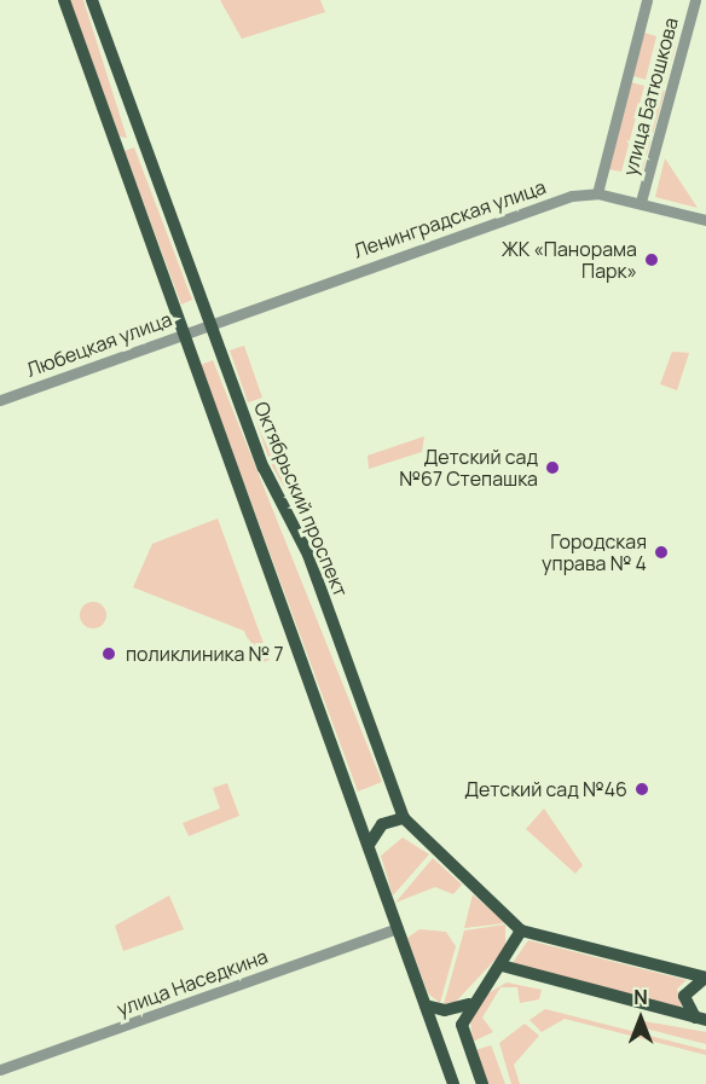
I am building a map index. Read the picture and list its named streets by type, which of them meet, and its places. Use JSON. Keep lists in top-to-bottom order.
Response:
{
  "streets": {
    "main road": ["Октябрьский проспект"],
    "street": [
      "улица Батюшкова",
      "Ленинградская улица",
      "Любецкая улица",
      "улица Наседкина"
    ]
  },
  "crossings": [
    ["улица Батюшкова", "Ленинградская улица"],
    ["Ленинградская улица", "Любецкая улица"],
    ["Ленинградская улица", "Октябрьский проспект"],
    ["Любецкая улица", "Октябрьский проспект"]
  ],
  "places": [
    "ЖК «Панорама Парк»",
    "Детский сад №67 Степашка",
    "Городская управа № 4",
    "поликлиника № 7",
    "Детский сад №46"
  ],
  "north": "top"
}
